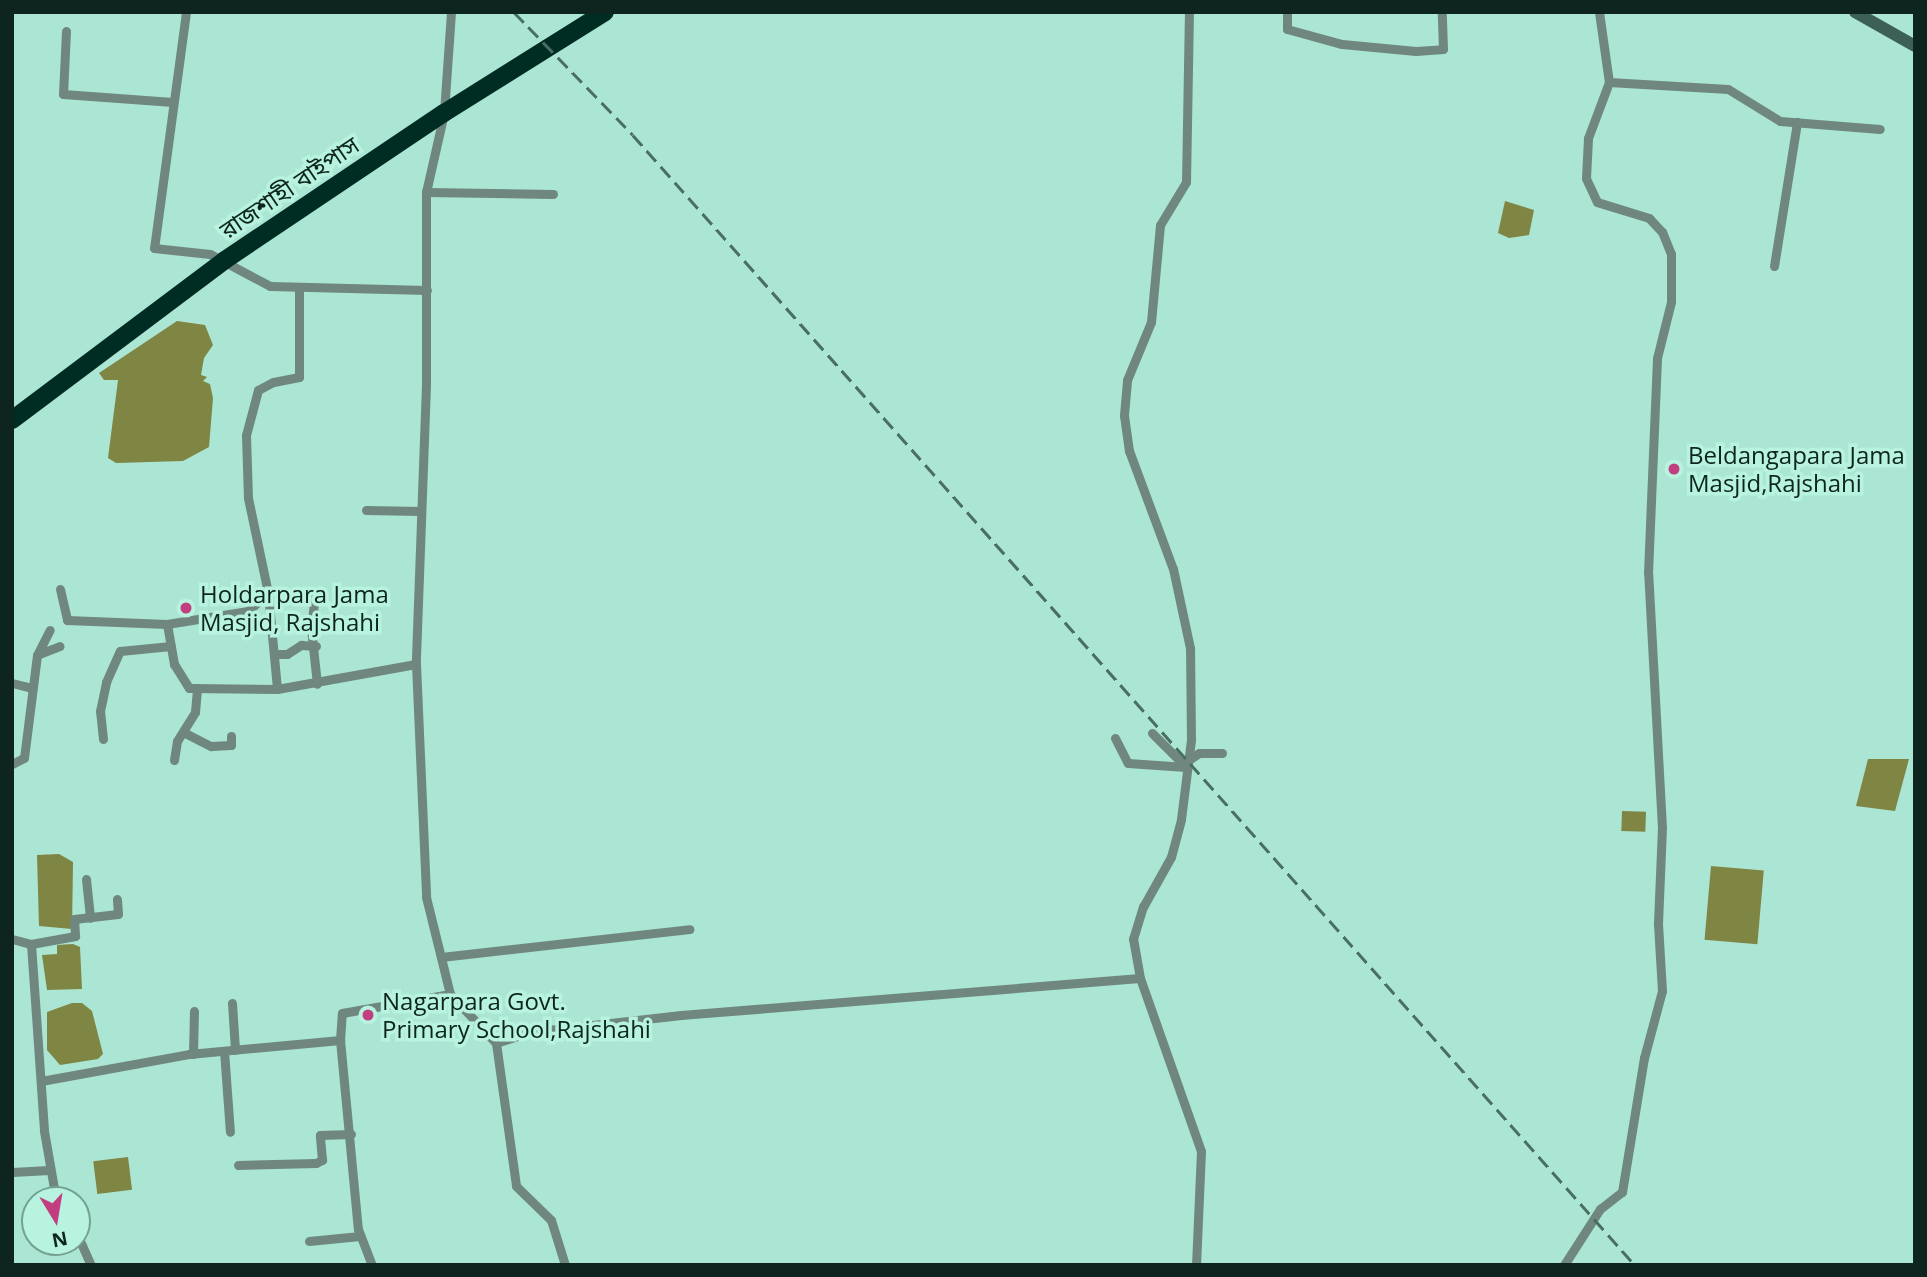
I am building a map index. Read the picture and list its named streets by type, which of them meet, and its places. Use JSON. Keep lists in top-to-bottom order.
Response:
{
  "streets": {
    "highway": ["রাজশাহী বাইপাস"]
  },
  "places": ["Beldangapara Jama Masjid,Rajshahi", "Holdarpara Jama Masjid, Rajshahi", "Nagarpara Govt. Primary School,Rajshahi"],
  "north": "bottom"
}
